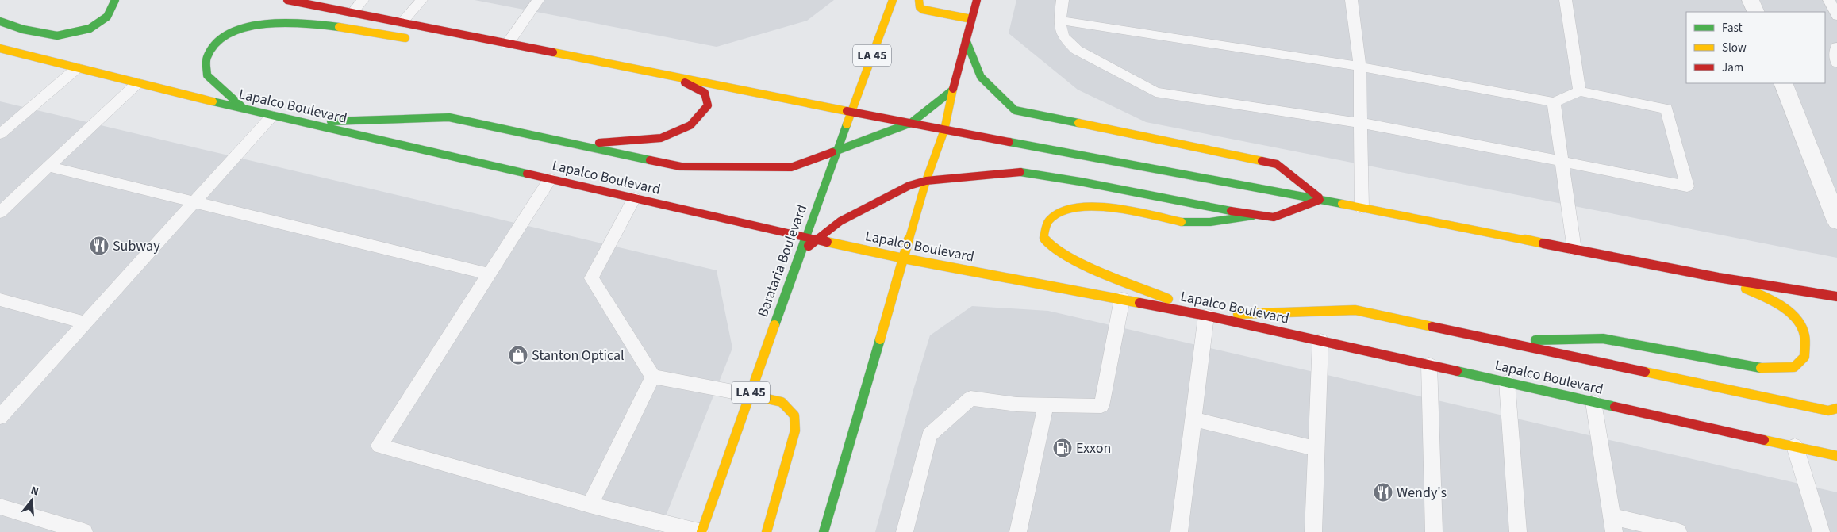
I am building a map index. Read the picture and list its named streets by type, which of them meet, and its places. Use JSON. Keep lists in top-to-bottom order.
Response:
{
  "streets": {
    "main road": ["LA 45", "Lapalco Boulevard", "Barataria Boulevard"]
  },
  "crossings": [
    ["Lapalco Boulevard", "Barataria Boulevard"]
  ],
  "places": {
    "restaurant": ["Subway", "Wendy's"],
    "shop": ["Stanton Optical"],
    "fuel station": ["Exxon"]
  },
  "legend": ["Fast", "Slow", "Jam"],
  "north": "top"
}
